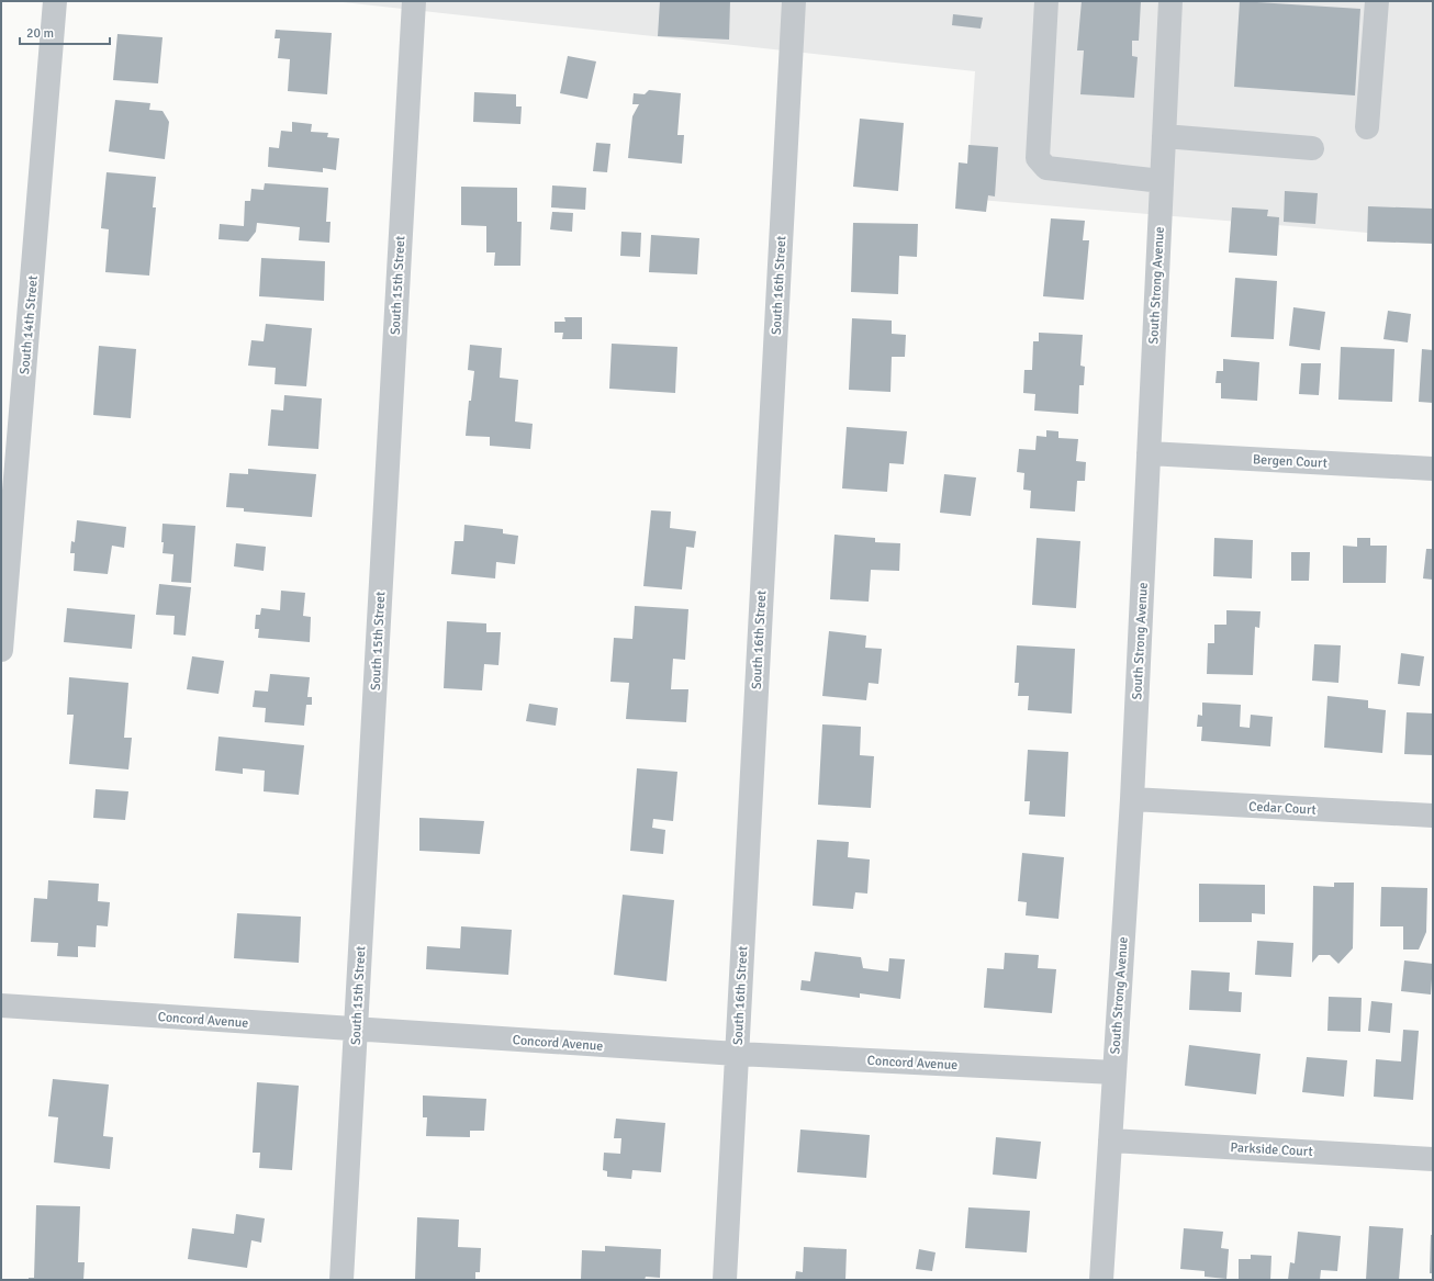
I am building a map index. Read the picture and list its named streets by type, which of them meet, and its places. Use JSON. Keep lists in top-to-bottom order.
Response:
{
  "streets": {
    "street": [
      "South 15th Street",
      "South 16th Street",
      "South Strong Avenue",
      "South 14th Street",
      "Bergen Court",
      "Cedar Court",
      "Concord Avenue",
      "Parkside Court"
    ]
  },
  "crossings": [
    ["South 15th Street", "Concord Avenue"],
    ["South 16th Street", "Concord Avenue"],
    ["South Strong Avenue", "Bergen Court"],
    ["South Strong Avenue", "Cedar Court"],
    ["South Strong Avenue", "Concord Avenue"],
    ["South Strong Avenue", "Parkside Court"]
  ],
  "scale_bar": "20 m"
}
